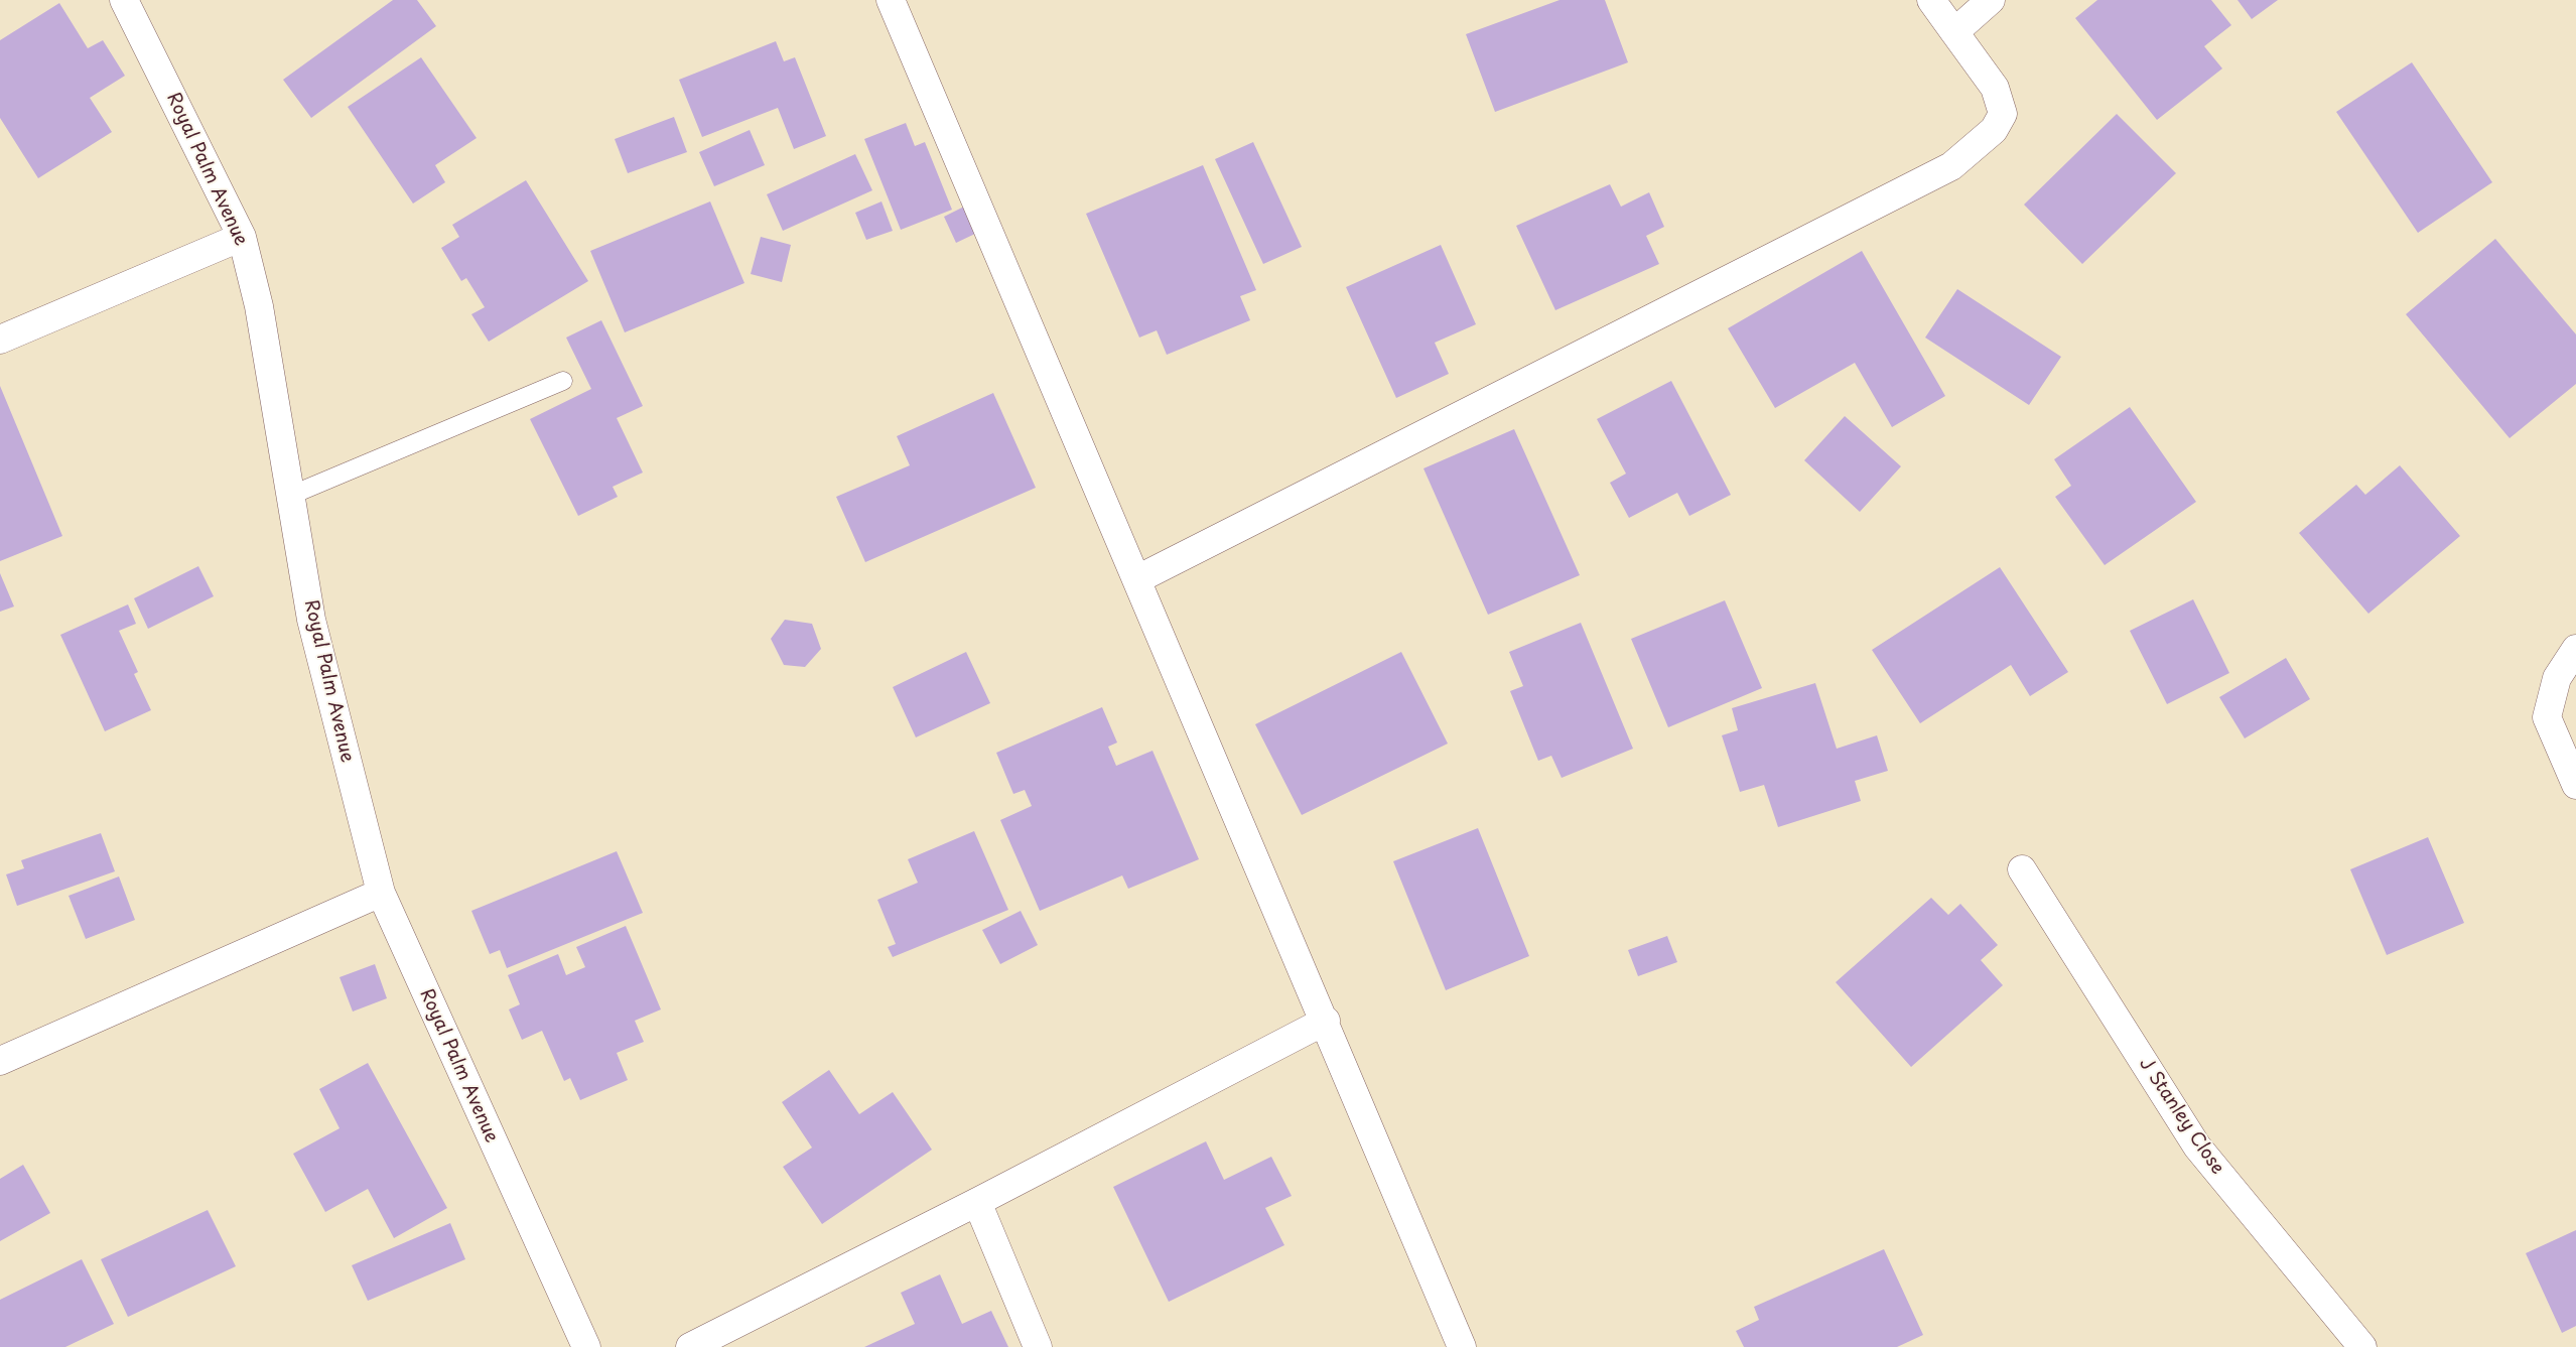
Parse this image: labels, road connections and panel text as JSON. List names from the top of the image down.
{
  "streets": {
    "street": ["Royal Palm Avenue", "J Stanley Close"]
  }
}
